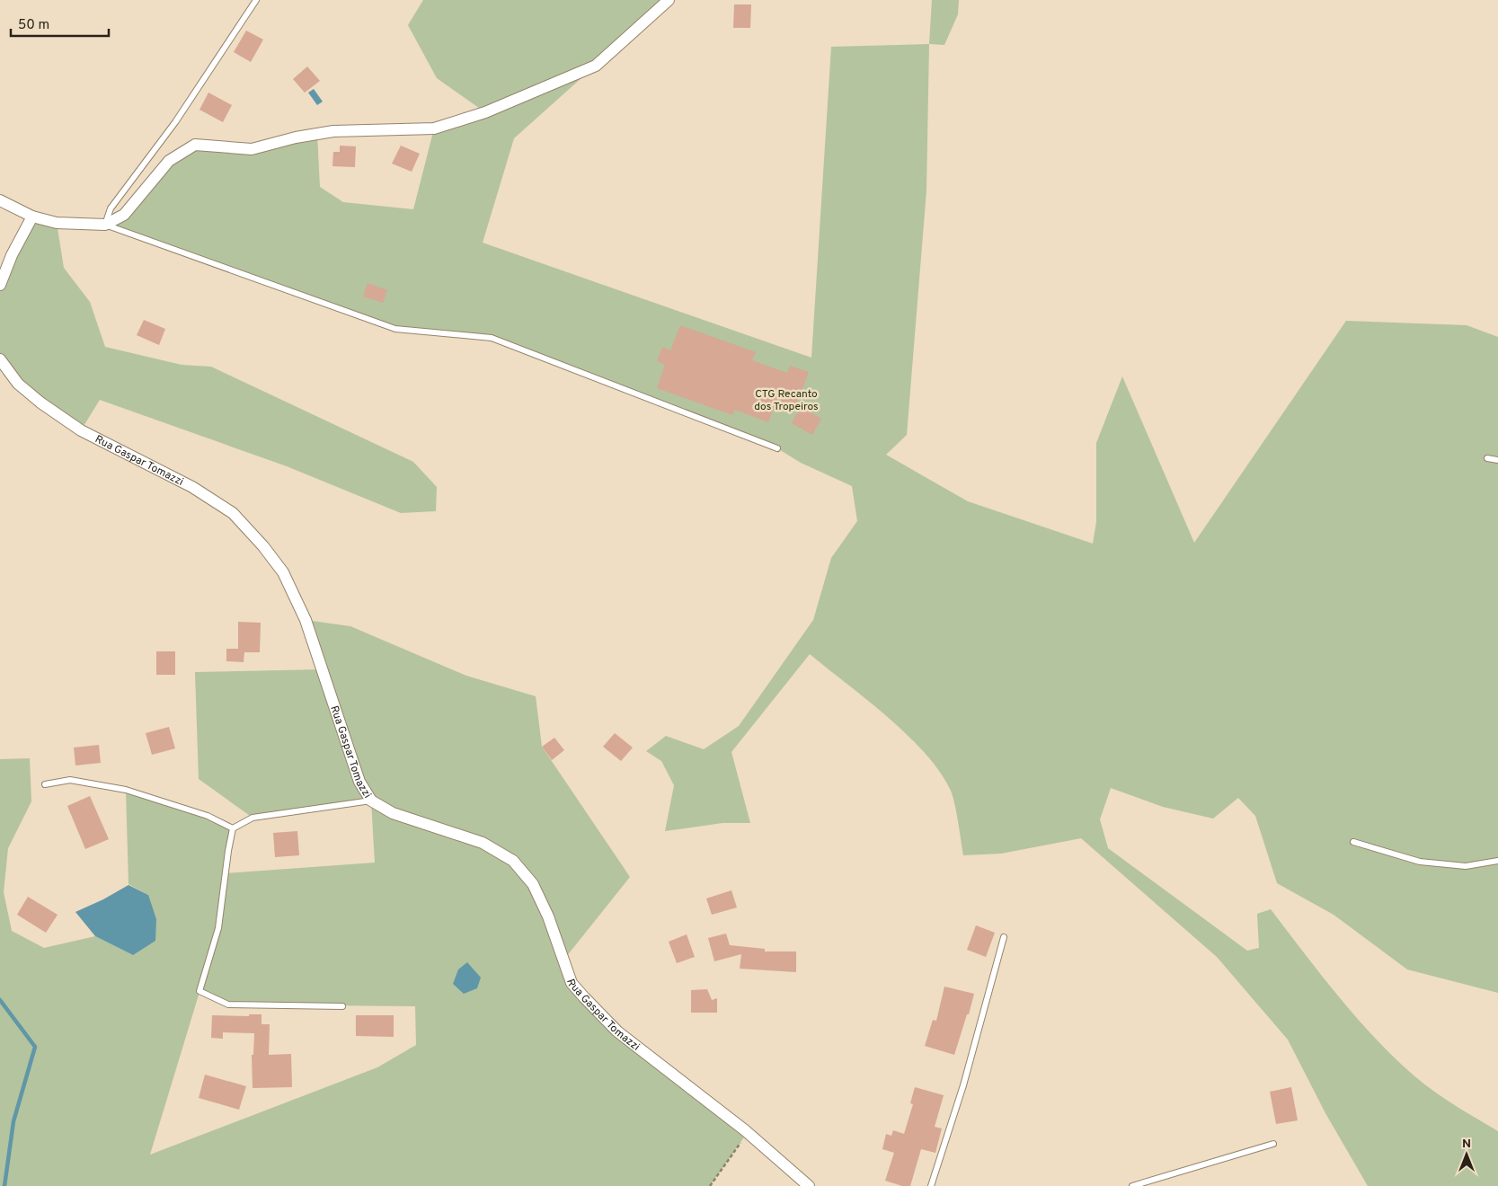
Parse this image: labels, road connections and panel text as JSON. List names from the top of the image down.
{
  "streets": {
    "street": ["Rua Gaspar Tomazzi"]
  },
  "parks": ["CTG Recanto dos Tropeiros"],
  "scale_bar": "50 m",
  "north": "top"
}
